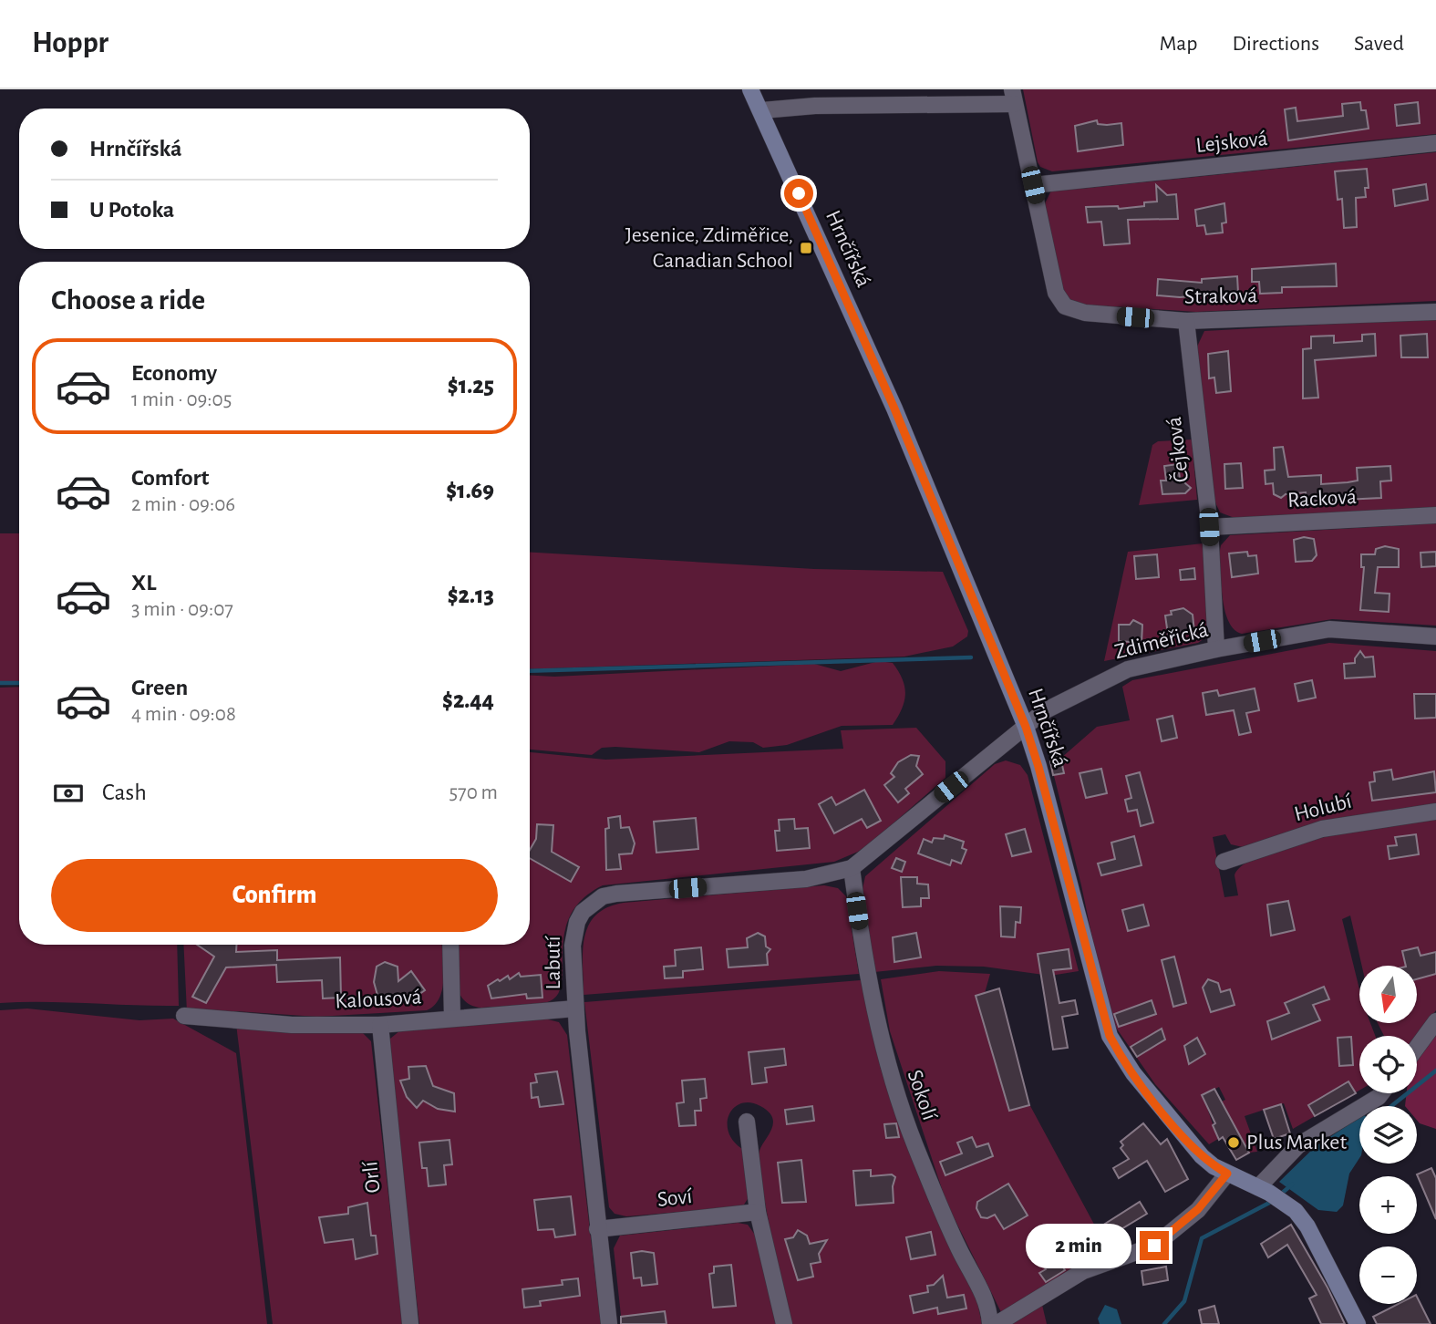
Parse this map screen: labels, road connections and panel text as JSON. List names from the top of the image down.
{
  "streets": {
    "street": [
      "Lejsková",
      "Hrnčířská",
      "Straková",
      "Čejková",
      "Racková",
      "Zdiměřická",
      "Holubí",
      "Labutí",
      "Kalousová",
      "Sokolí",
      "Orlí",
      "Soví"
    ]
  },
  "crossings": [
    ["Lejsková", "Straková"],
    ["Hrnčířská", "Straková"],
    ["Hrnčířská", "Zdiměřická"],
    ["Hrnčířská", "Labutí"],
    ["Straková", "Čejková"],
    ["Čejková", "Racková"],
    ["Čejková", "Zdiměřická"],
    ["Zdiměřická", "Labutí"],
    ["Labutí", "Kalousová"],
    ["Labutí", "Sokolí"],
    ["Labutí", "Soví"],
    ["Kalousová", "Orlí"]
  ],
  "places": {
    "transit": ["Jesenice, Zdiměřice, Canadian School"],
    "other": ["Plus Market"]
  },
  "north": "bottom",
  "page": {
    "header": "Hoppr",
    "nav": ["Map", "Directions", "Saved"],
    "banner": ["Hrnčířská", "U Potoka"],
    "heading": "Choose a ride",
    "list": [
      {
        "name": "Economy",
        "note": "1 min · 09:05",
        "value": "$1.25"
      },
      {
        "name": "Comfort",
        "note": "2 min · 09:06",
        "value": "$1.69"
      },
      {
        "name": "XL",
        "note": "3 min · 09:07",
        "value": "$2.13"
      },
      {
        "name": "Green",
        "note": "4 min · 09:08",
        "value": "$2.44"
      }
    ],
    "pay": ["Cash", "570 m"],
    "buttons": "Confirm",
    "map_buttons": ["+", "−"],
    "bubble": "2 min"
  }
}
